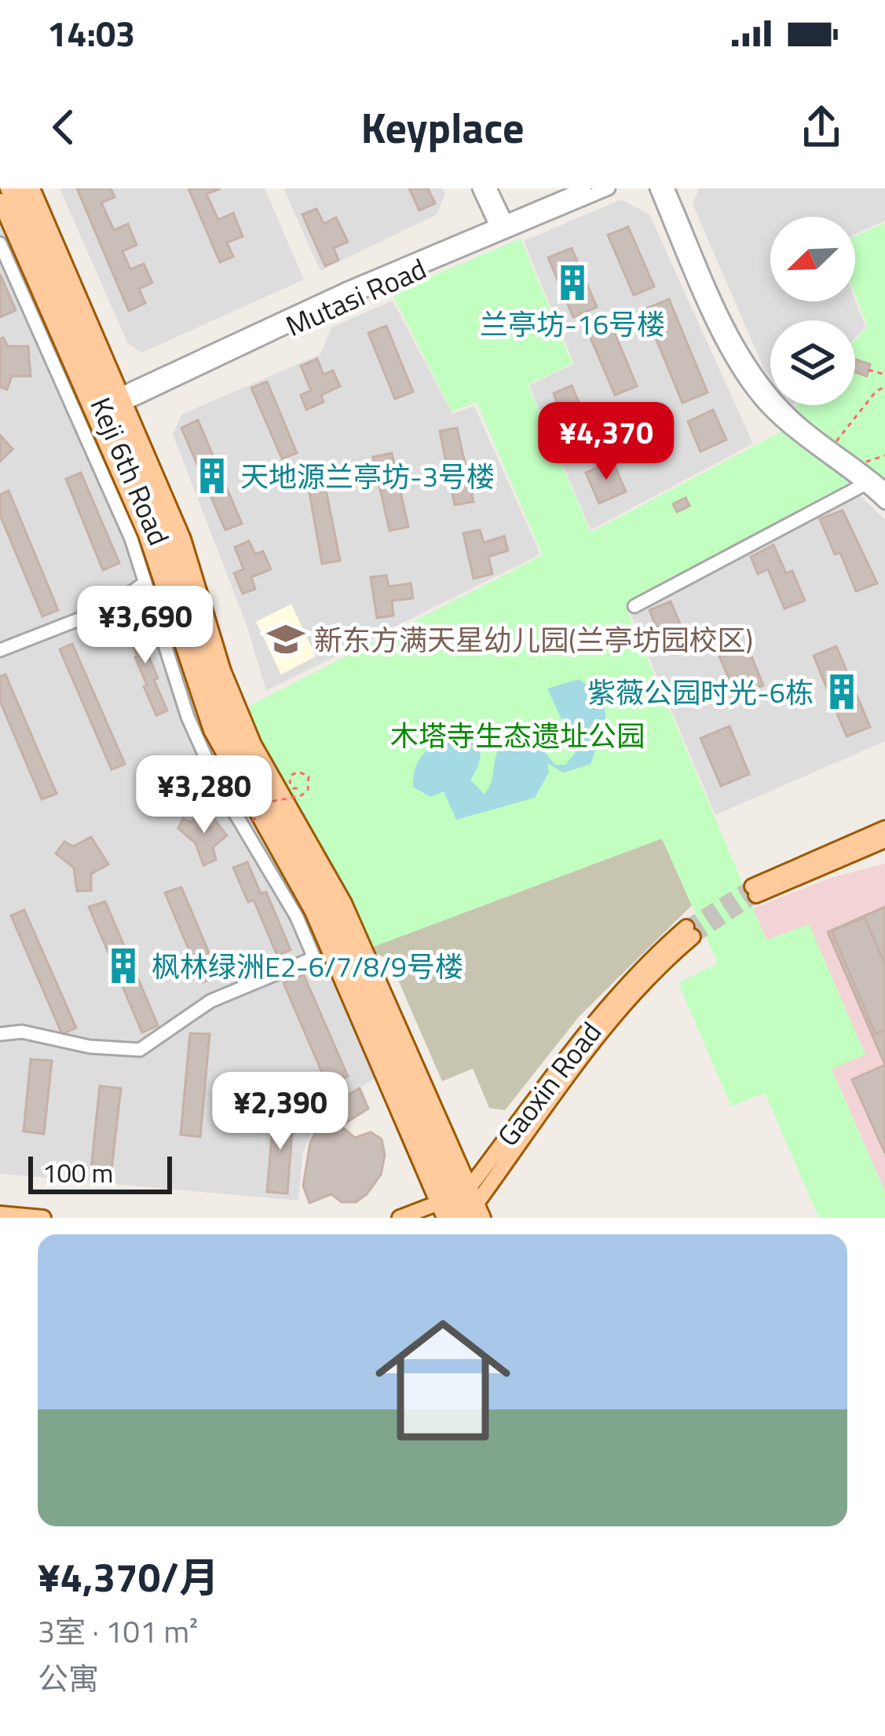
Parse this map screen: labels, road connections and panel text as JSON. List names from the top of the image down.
{
  "streets": {
    "main road": ["Keji 6th Road", "Gaoxin Road"],
    "street": ["Mutasi Road"]
  },
  "crossings": [
    ["Mutasi Road", "Keji 6th Road"],
    ["Keji 6th Road", "Gaoxin Road"]
  ],
  "parks": ["木塔寺生态遗址公园"],
  "places": {
    "building": [
      "兰亭坊-16号楼",
      "天地源兰亭坊-3号楼",
      "紫薇公园时光-6栋",
      "枫林绿洲E2-6/7/8/9号楼"
    ],
    "school or university": ["新东方满天星幼儿园(兰亭坊园校区)"]
  },
  "scale_bar": "100 m",
  "north": "bottom left",
  "page": {
    "status": "14:03",
    "header": "Keyplace",
    "price": [
      "¥4,370",
      "¥3,690",
      "¥3,280",
      "¥2,390"
    ],
    "scale": "100 m",
    "list": [
      {
        "name": "¥4,370/月",
        "note": "3室 · 101 m² · 公寓"
      }
    ]
  }
}
